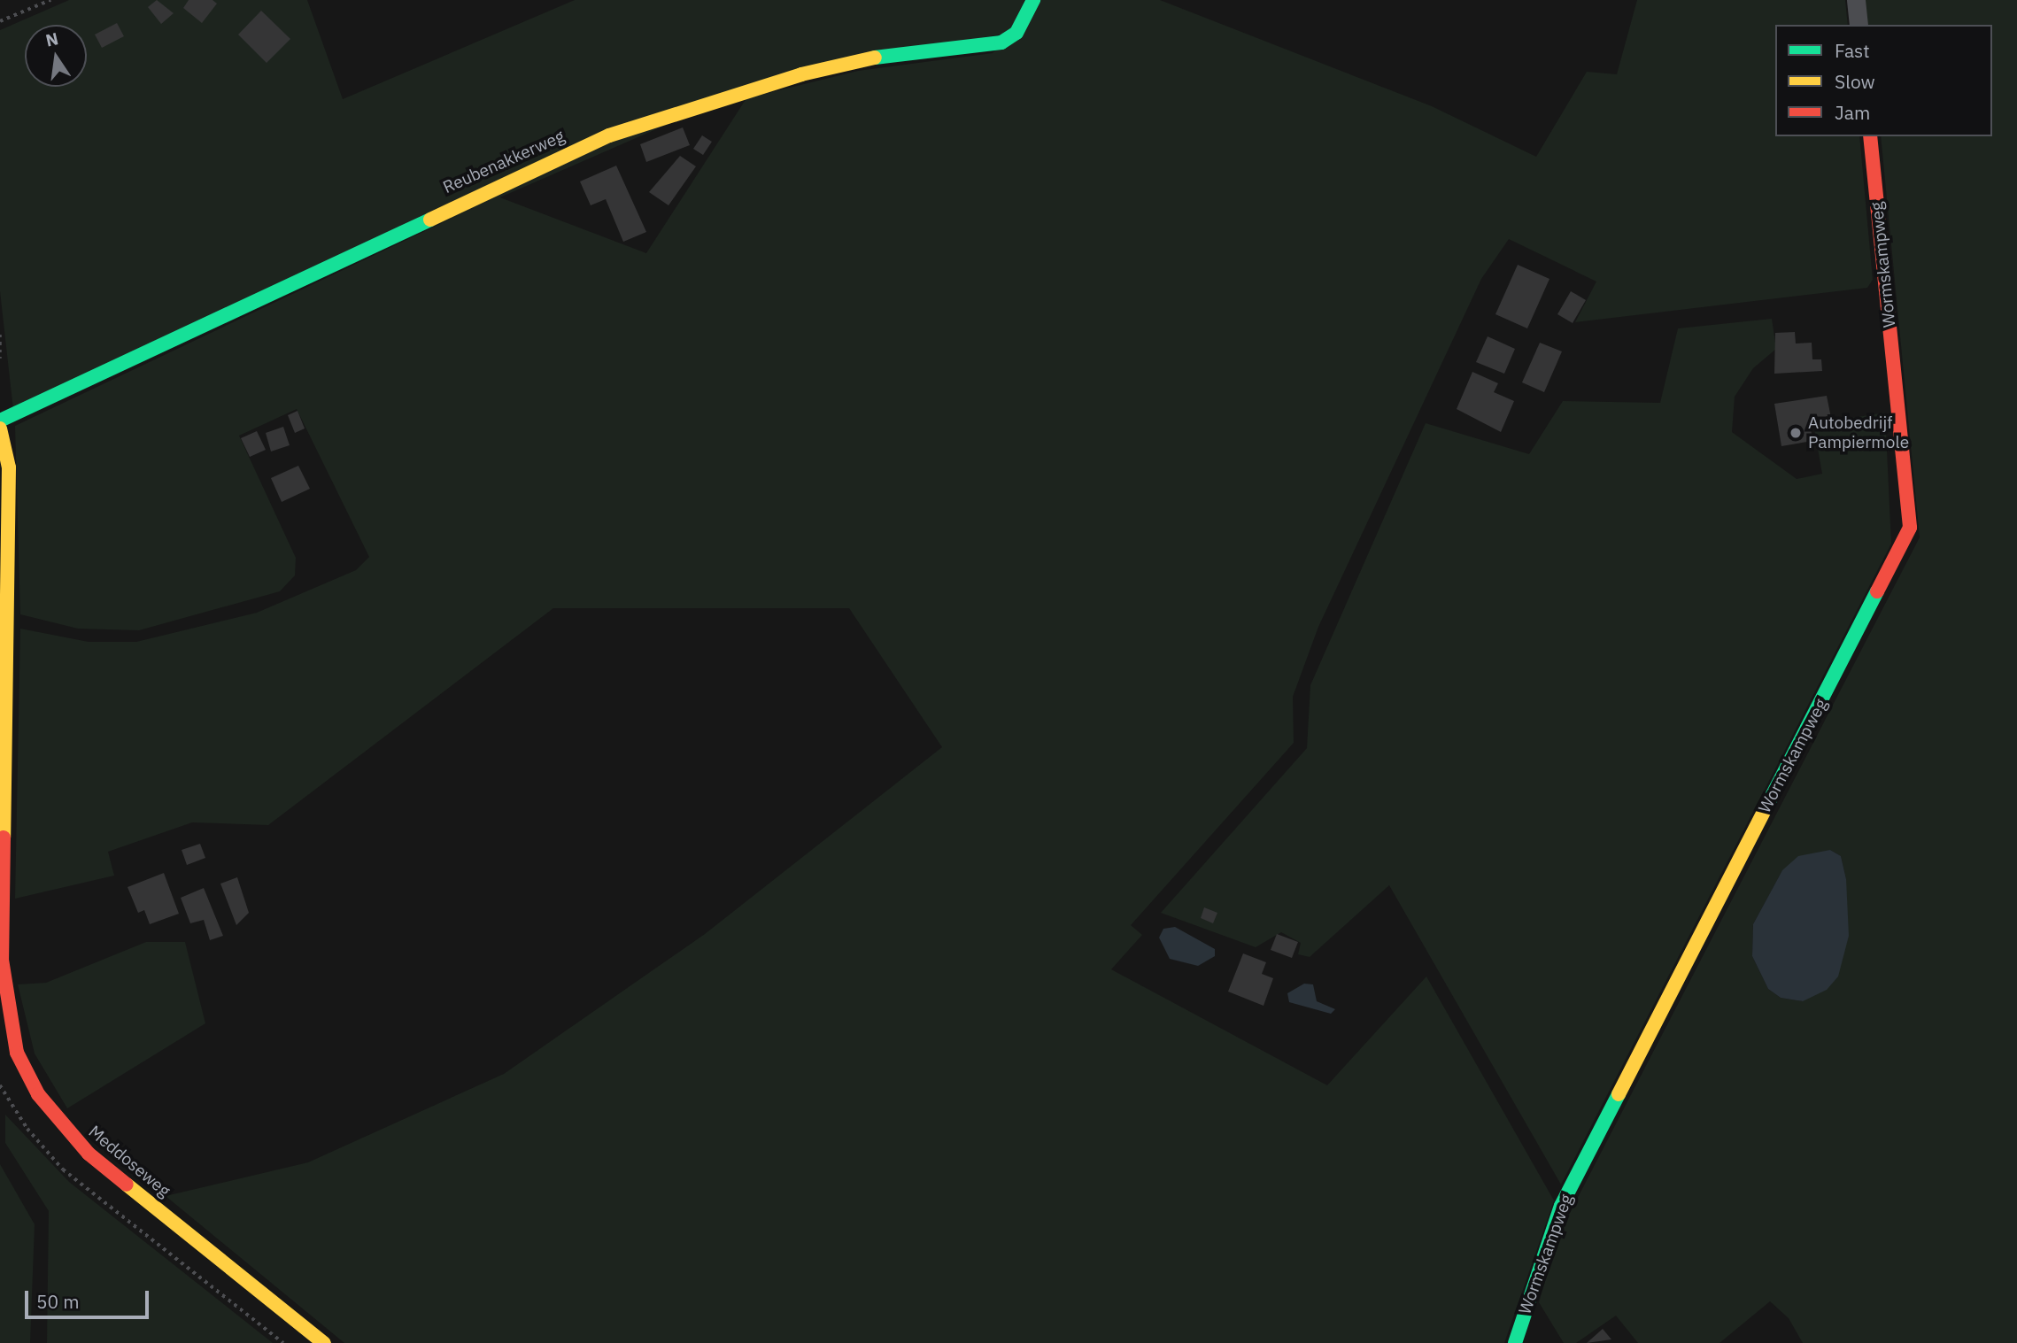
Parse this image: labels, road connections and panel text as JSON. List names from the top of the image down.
{
  "streets": {
    "street": ["Reubenakkerweg", "Wormskampweg", "Meddoseweg"]
  },
  "places": ["Autobedrijf Pampiermole"],
  "legend": ["Fast", "Slow", "Jam"],
  "scale_bar": "50 m",
  "north": "top"
}
